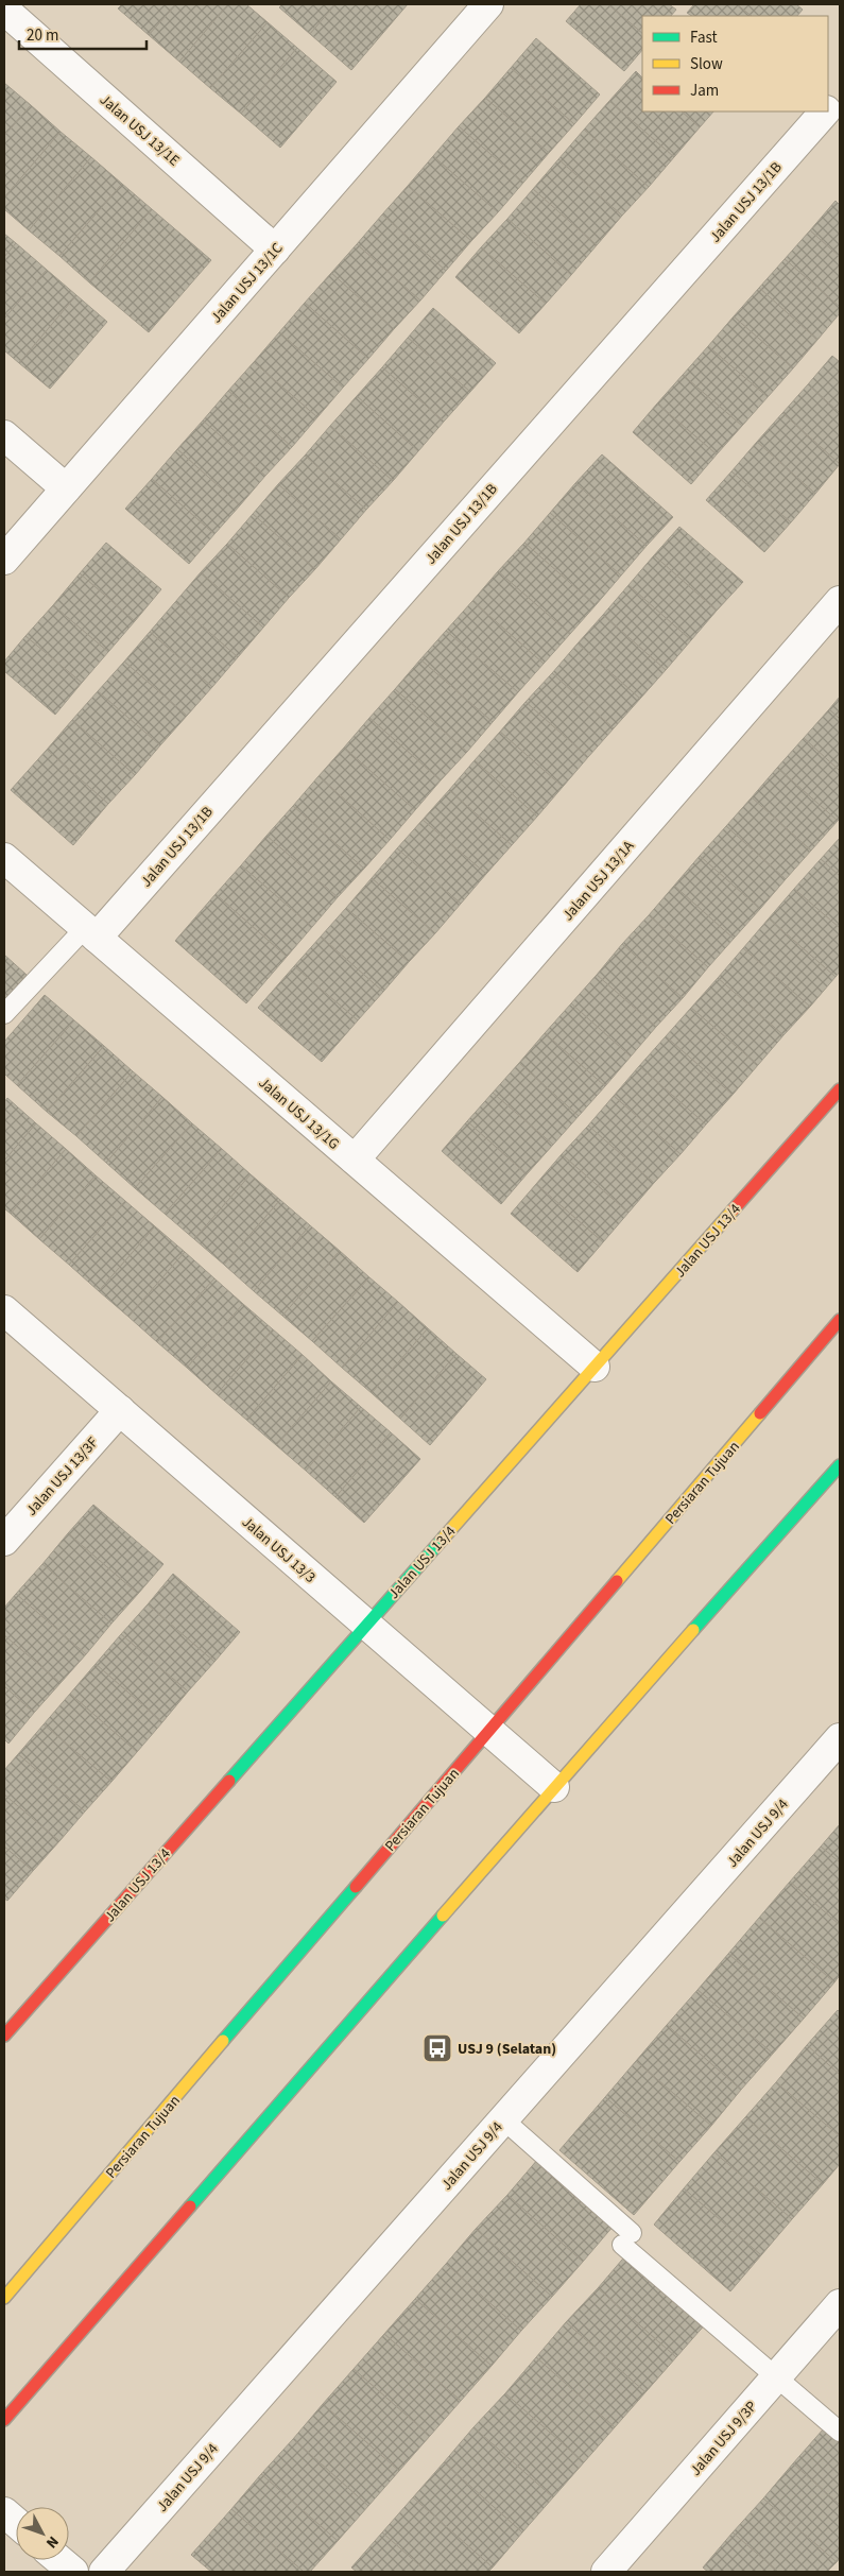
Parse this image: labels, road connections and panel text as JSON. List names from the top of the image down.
{
  "streets": {
    "main road": ["Jalan USJ 13/4", "Persiaran Tujuan"],
    "street": [
      "Jalan USJ 13/1E",
      "Jalan USJ 13/1B",
      "Jalan USJ 13/1C",
      "Jalan USJ 13/1A",
      "Jalan USJ 13/1G",
      "Jalan USJ 13/3F",
      "Jalan USJ 13/3",
      "Jalan USJ 9/4",
      "Jalan USJ 9/3P"
    ]
  },
  "crossings": [
    ["Jalan USJ 13/1E", "Jalan USJ 13/1C"],
    ["Jalan USJ 13/1B", "Jalan USJ 13/1G"],
    ["Jalan USJ 13/1A", "Jalan USJ 13/1G"],
    ["Jalan USJ 13/1G", "Jalan USJ 13/4"],
    ["Jalan USJ 13/4", "Jalan USJ 13/3"],
    ["Jalan USJ 13/3F", "Jalan USJ 13/3"],
    ["Persiaran Tujuan", "Jalan USJ 13/3"]
  ],
  "places": {
    "bus stop": ["USJ 9 (Selatan)"]
  },
  "legend": ["Fast", "Slow", "Jam"],
  "scale_bar": "20 m",
  "north": "bottom right"
}
